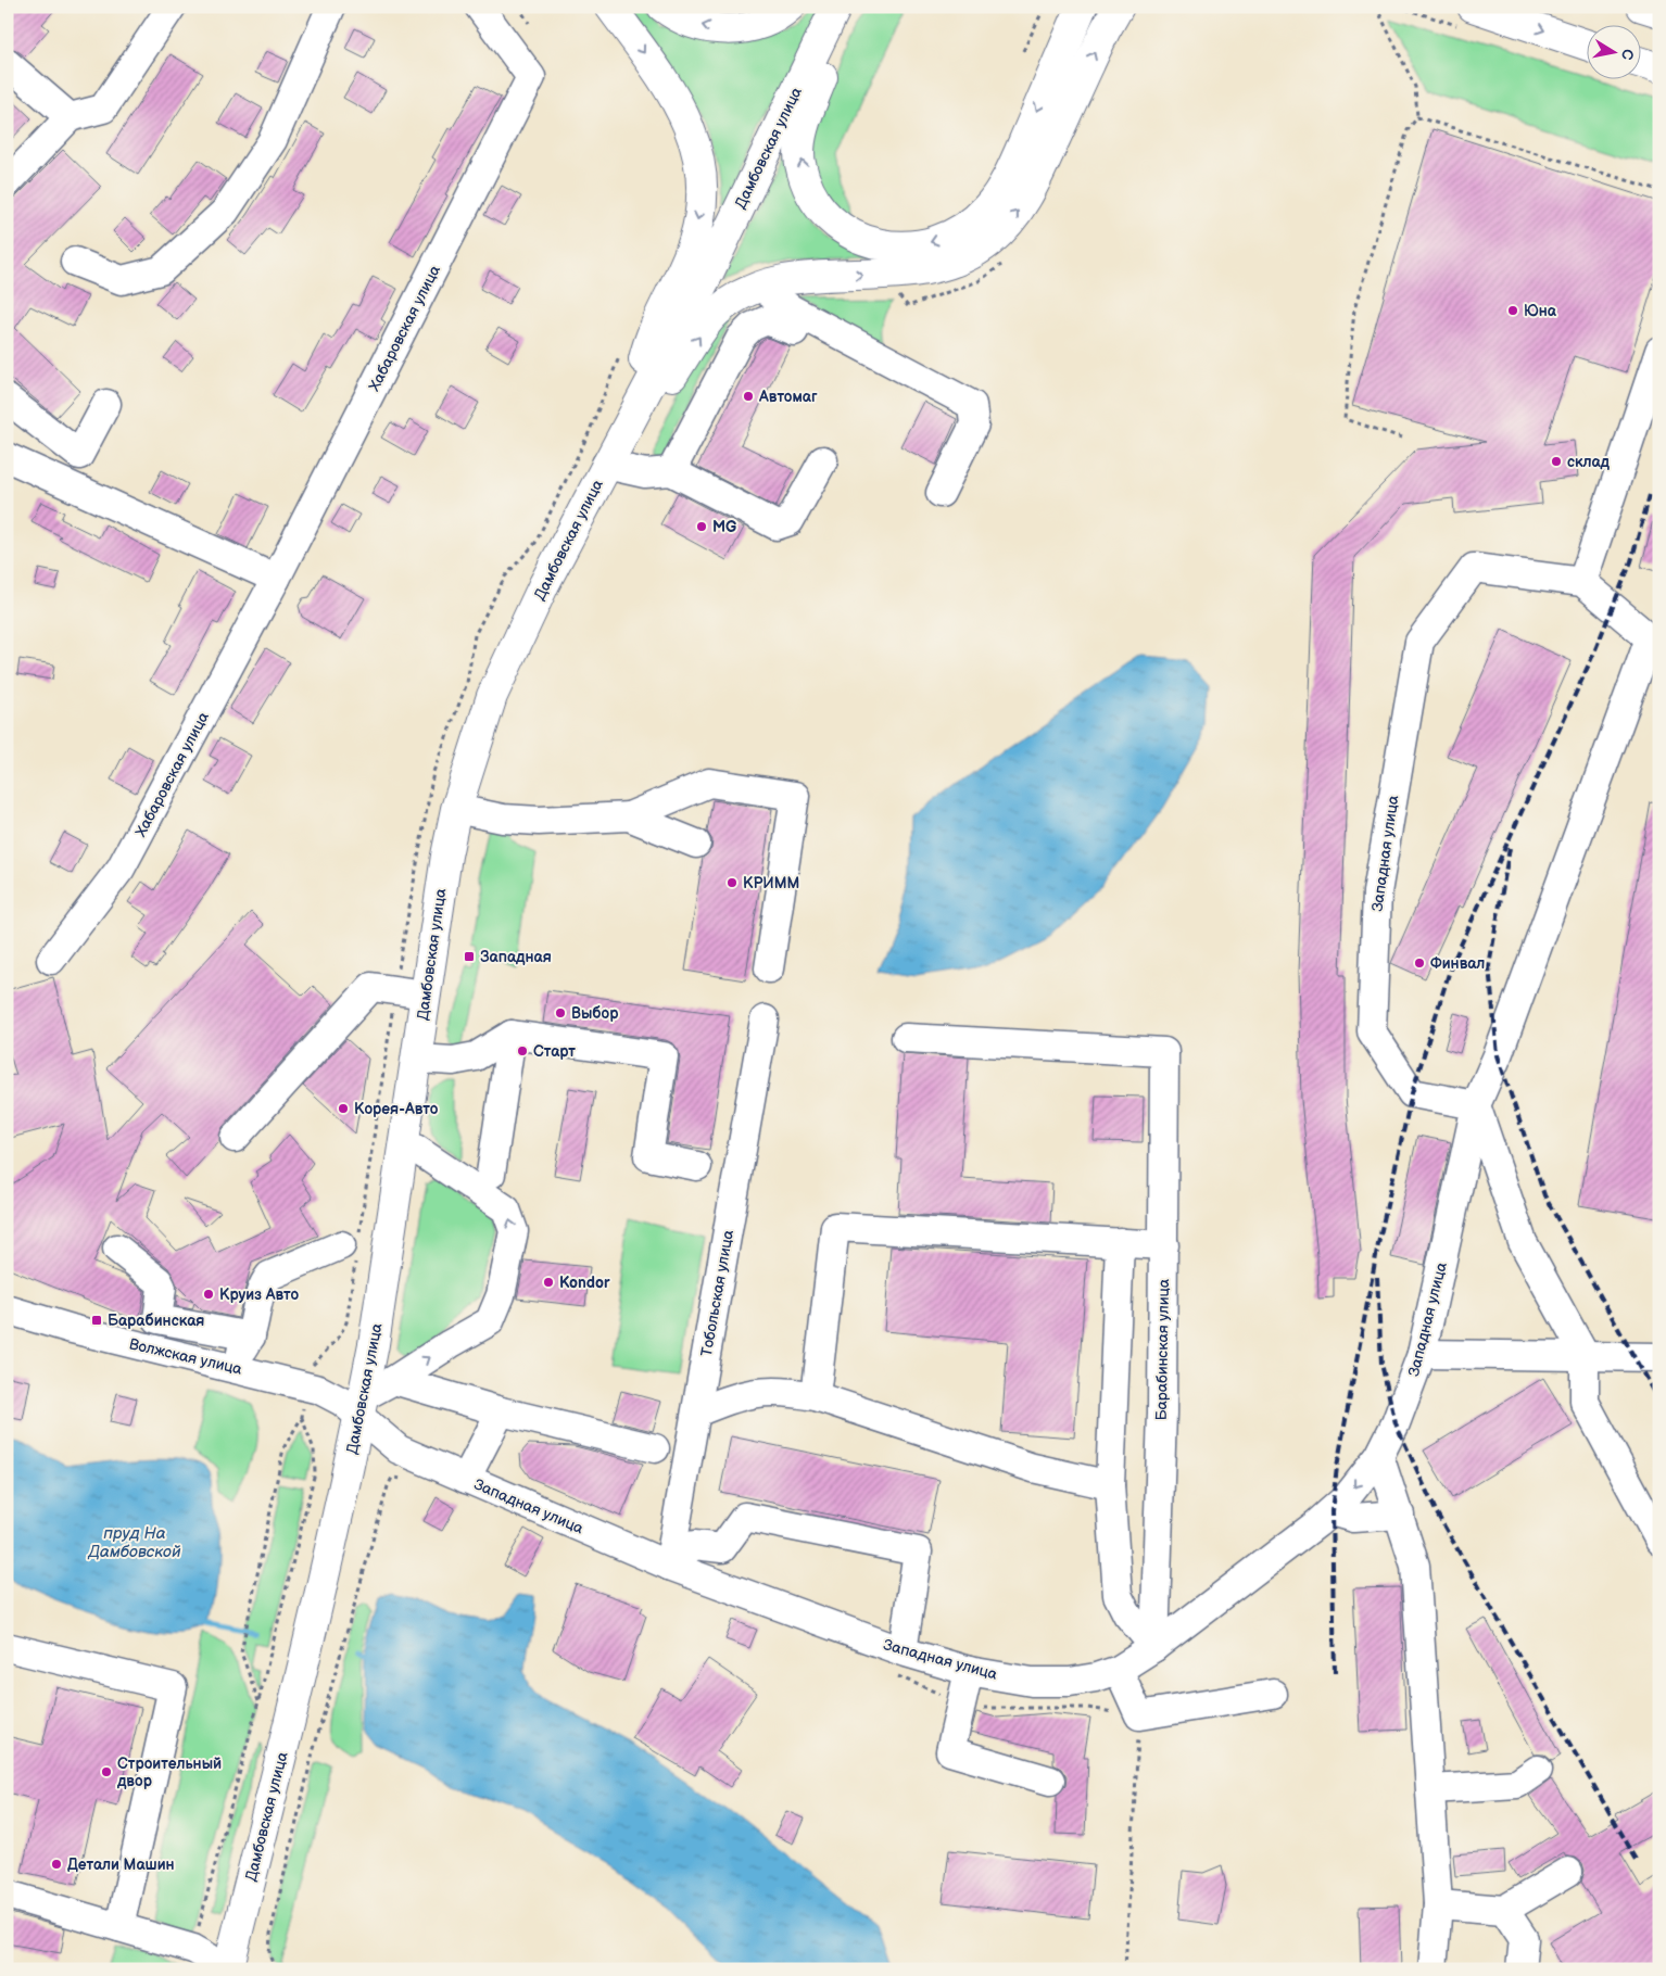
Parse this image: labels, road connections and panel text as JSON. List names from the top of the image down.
{
  "streets": {
    "main road": ["Дамбовская улица"],
    "street": [
      "Хабаровская улица",
      "Западная улица",
      "Тобольская улица",
      "Барабинская улица",
      "Волжская улица"
    ]
  },
  "crossings": [
    ["Дамбовская улица", "Западная улица"],
    ["Дамбовская улица", "Волжская улица"],
    ["Западная улица", "Тобольская улица"],
    ["Западная улица", "Барабинская улица"],
    ["Западная улица", "Волжская улица"]
  ],
  "water": ["пруд На Дамбовской"],
  "places": {
    "other": [
      "Юна",
      "Автомаг",
      "склад",
      "MG",
      "КРИММ",
      "Финвал",
      "Выбор",
      "Старт",
      "Корея-Авто",
      "Kondor",
      "Круиз Авто",
      "Строительный двор",
      "Детали Машин"
    ],
    "transit": ["Западная", "Барабинская"]
  },
  "north": "right"
}
